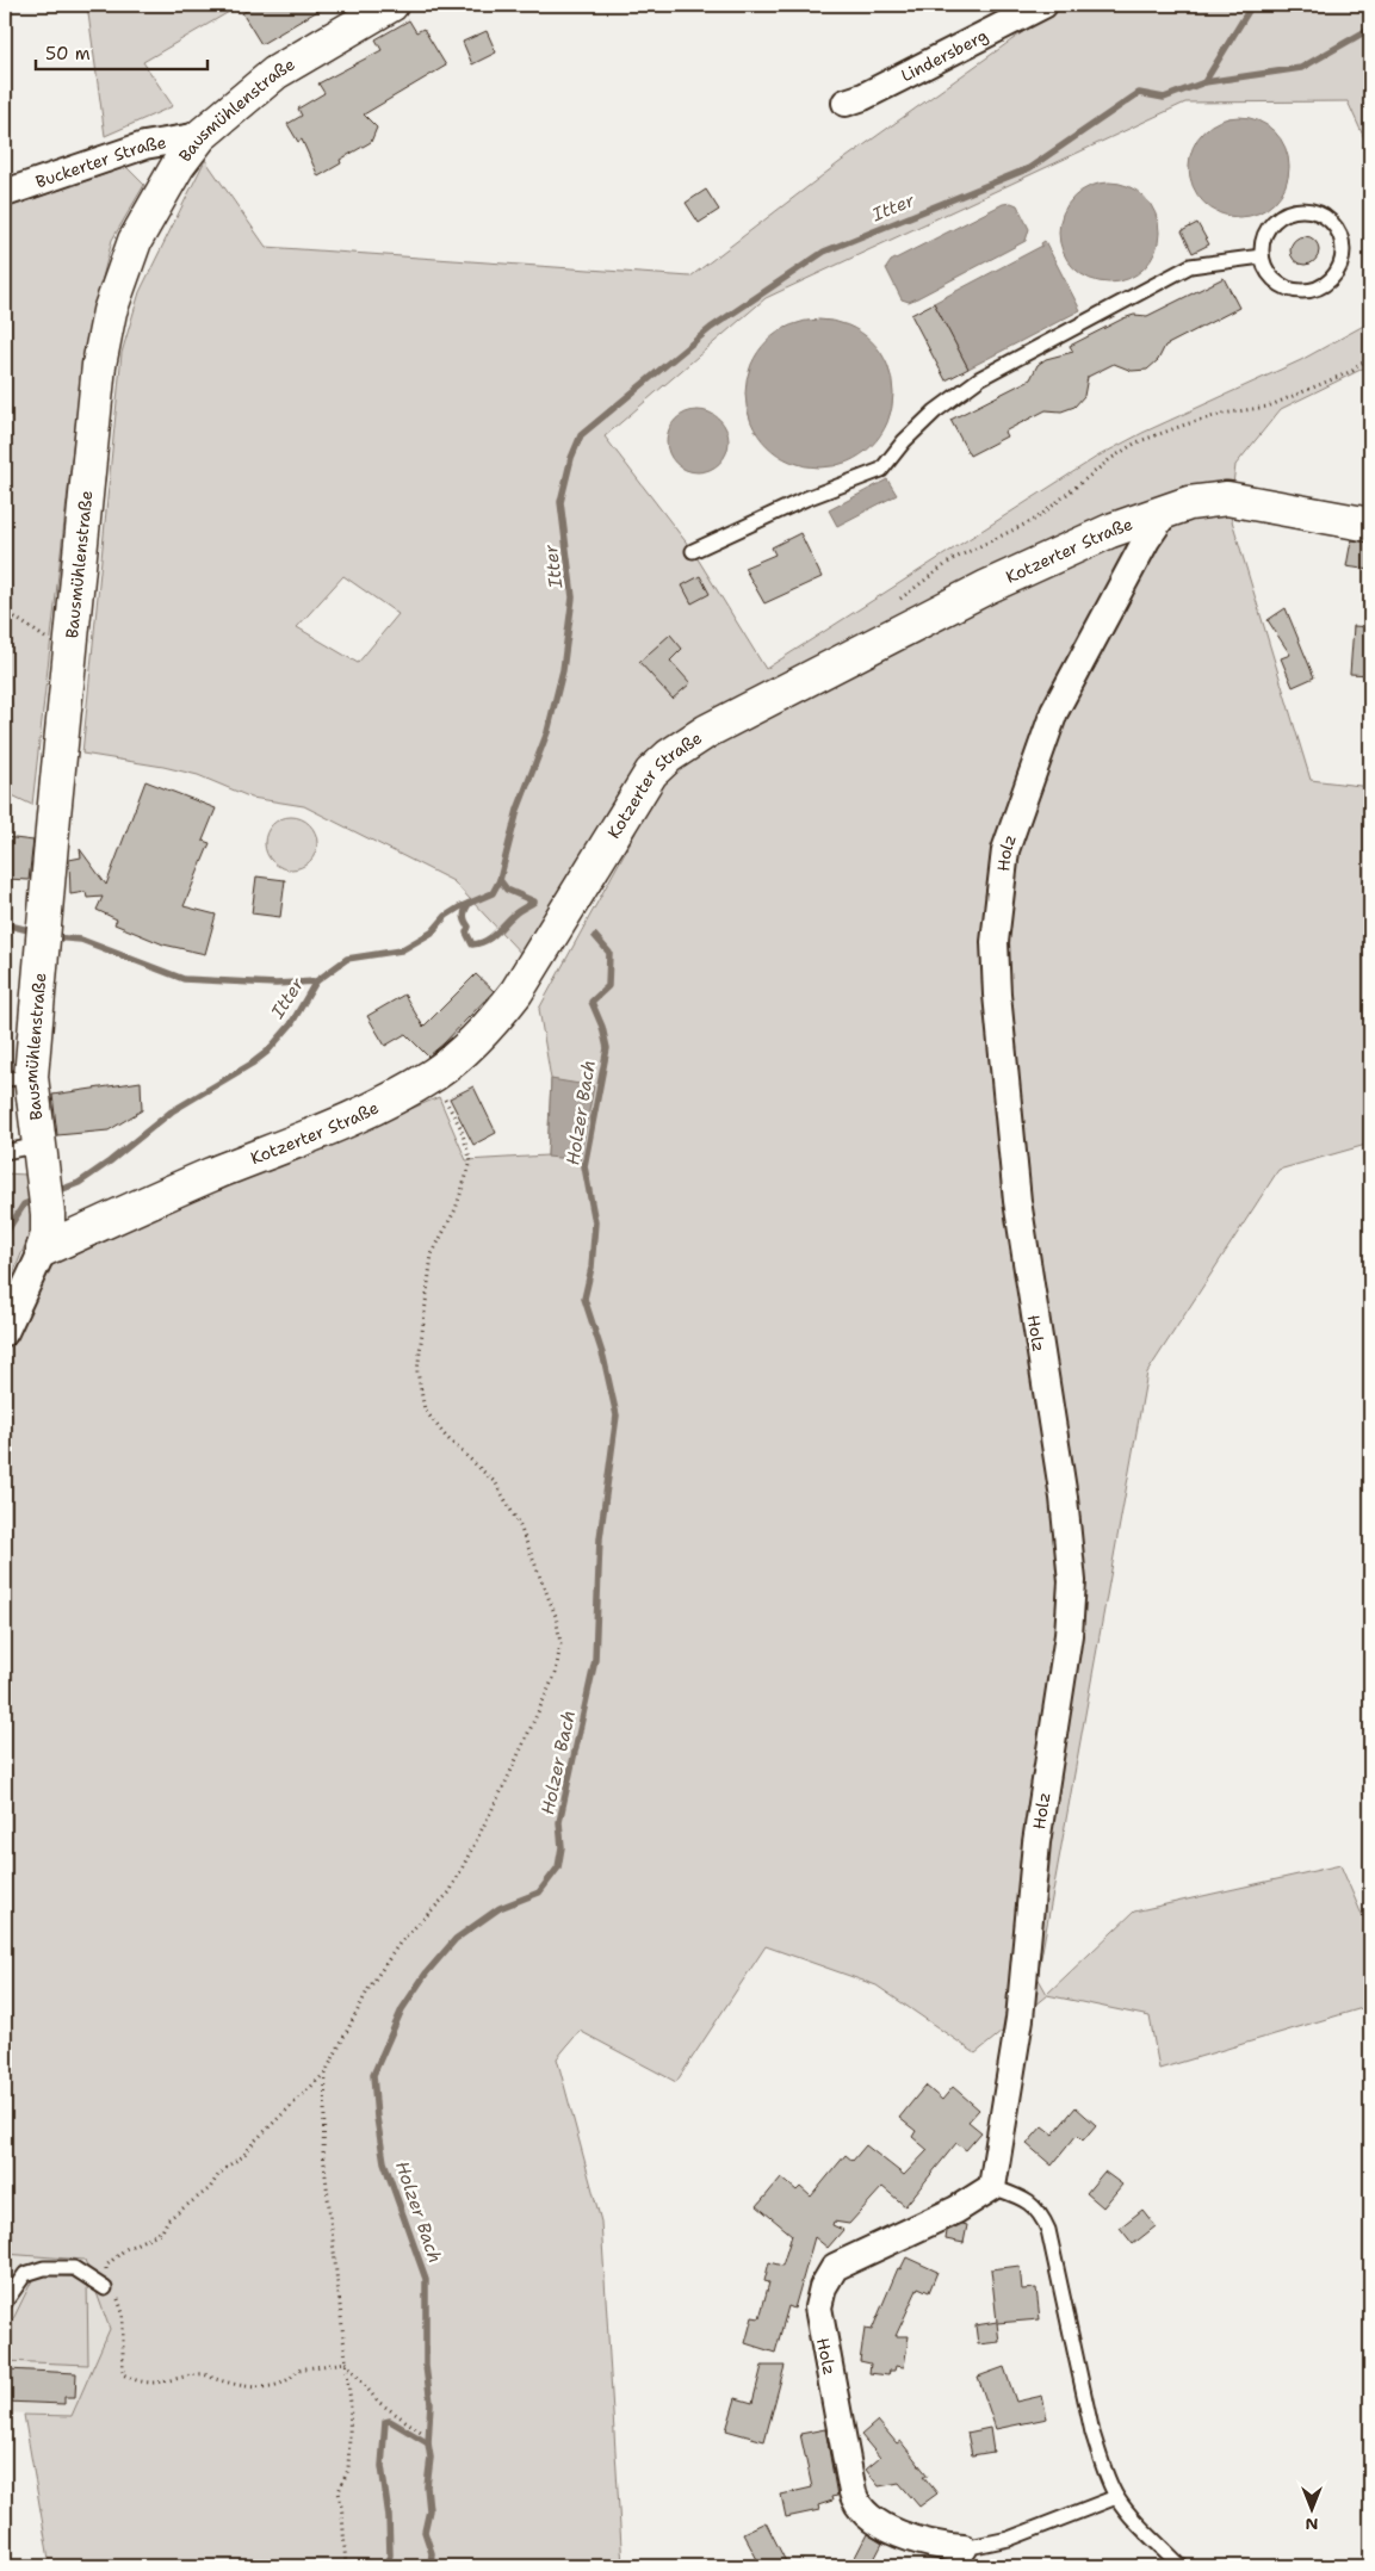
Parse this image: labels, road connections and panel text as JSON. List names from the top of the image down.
{
  "streets": {
    "street": [
      "Lindersberg",
      "Bausmühlenstraße",
      "Buckerter Straße",
      "Kotzerter Straße",
      "Holz"
    ]
  },
  "crossings": [
    ["Bausmühlenstraße", "Buckerter Straße"],
    ["Bausmühlenstraße", "Kotzerter Straße"],
    ["Kotzerter Straße", "Holz"]
  ],
  "water": ["Itter", "Holzer Bach"],
  "scale_bar": "50 m",
  "north": "bottom"
}
